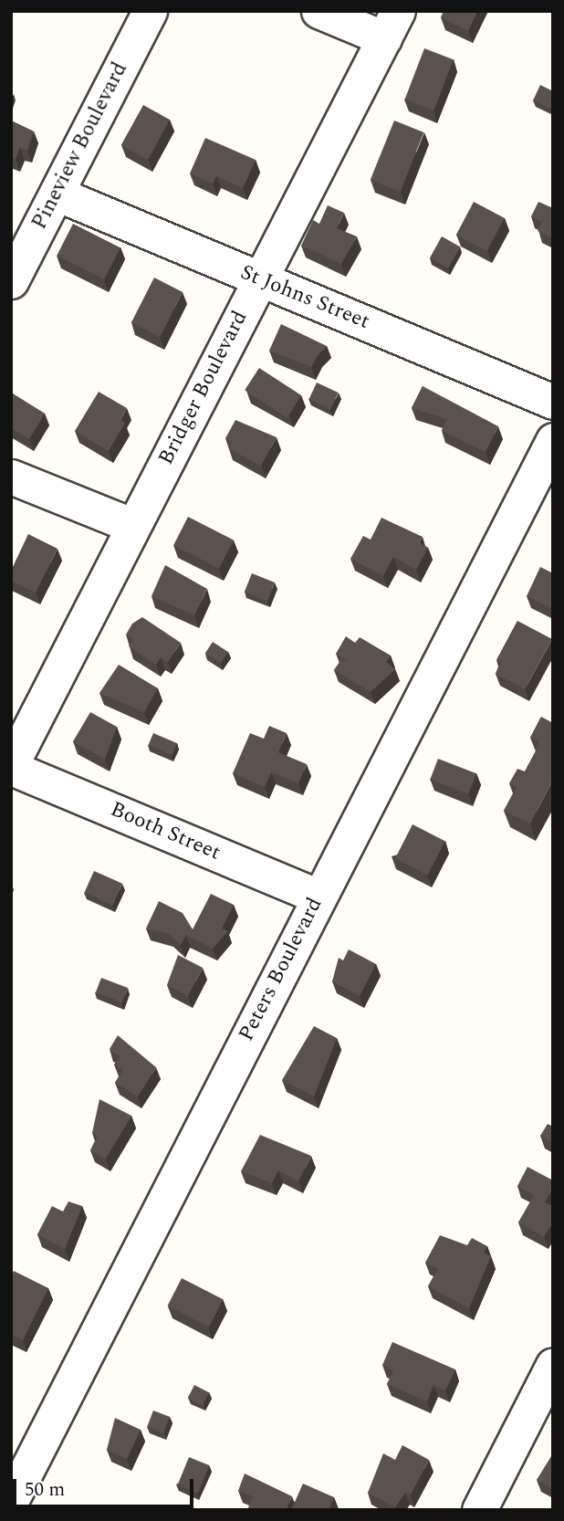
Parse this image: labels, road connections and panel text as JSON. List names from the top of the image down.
{
  "streets": {
    "street": [
      "Pineview Boulevard",
      "St Johns Street",
      "Bridger Boulevard",
      "Booth Street",
      "Peters Boulevard"
    ]
  },
  "crossings": [
    ["Pineview Boulevard", "St Johns Street"],
    ["St Johns Street", "Bridger Boulevard"],
    ["Bridger Boulevard", "Booth Street"],
    ["Booth Street", "Peters Boulevard"]
  ],
  "scale_bar": "50 m"
}
